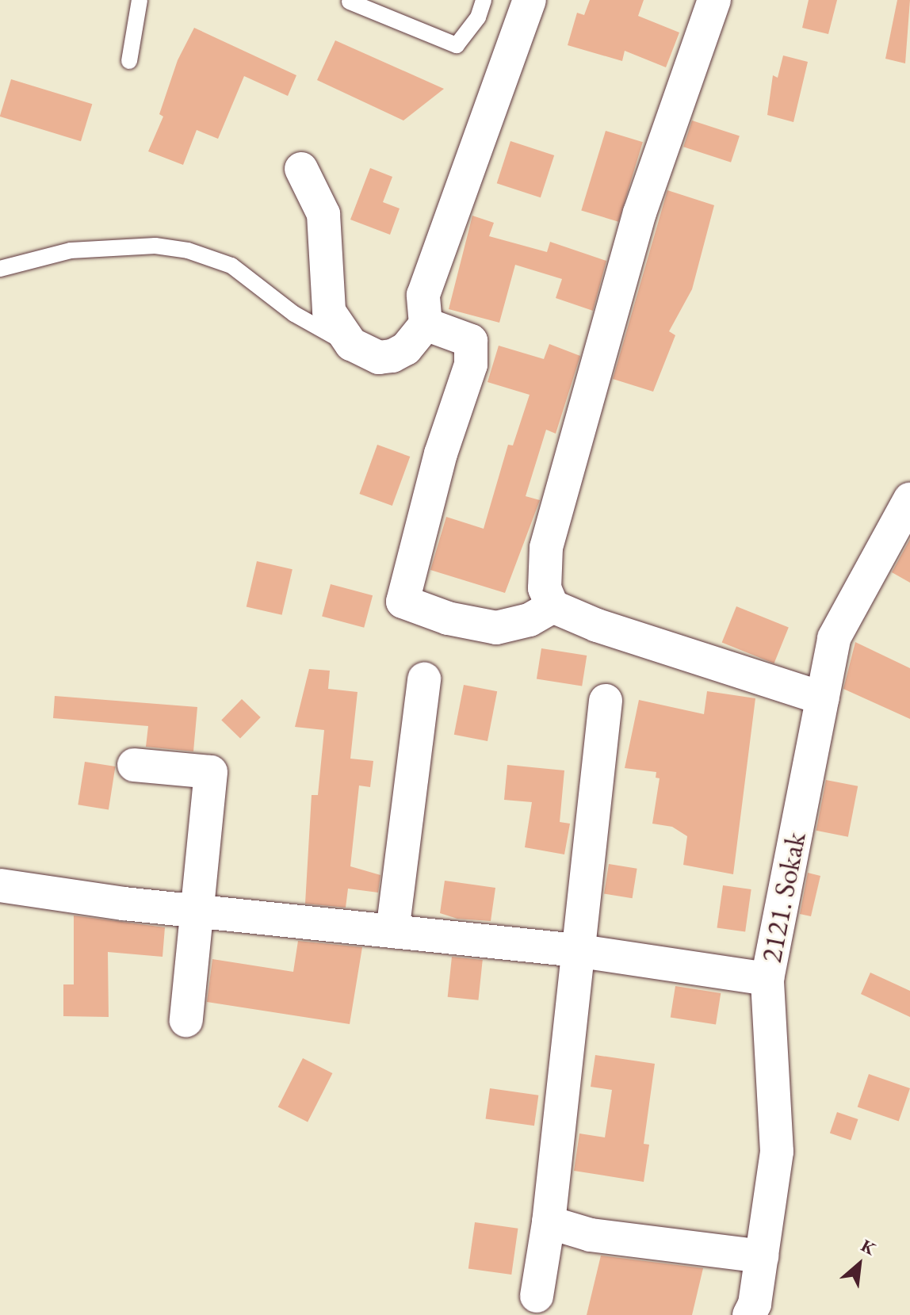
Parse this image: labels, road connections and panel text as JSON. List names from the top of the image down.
{
  "streets": {
    "street": ["2121. Sokak"]
  },
  "north": "top right"
}
